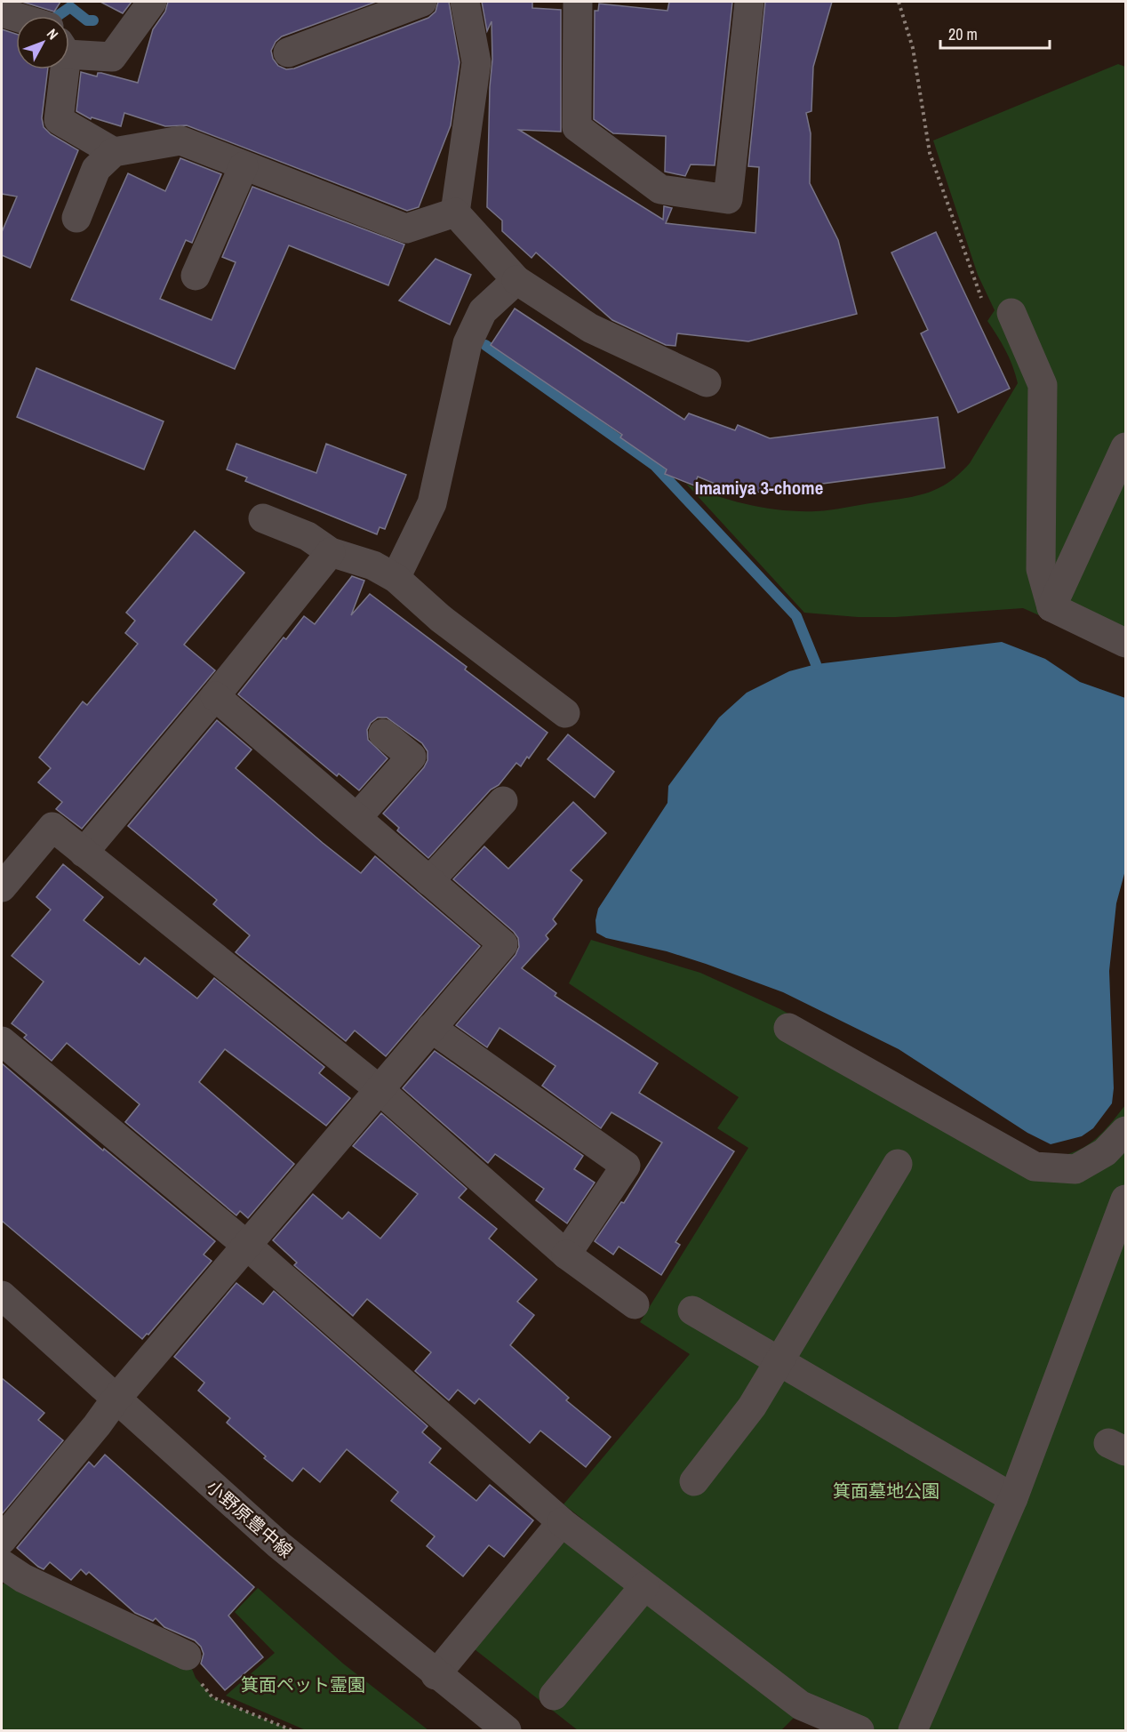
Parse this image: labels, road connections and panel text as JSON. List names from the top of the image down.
{
  "streets": {
    "street": ["小野原豊中線"]
  },
  "districts": ["Imamiya 3-chome"],
  "parks": ["箕面墓地公園", "箕面ペット霊園"],
  "scale_bar": "20 m",
  "north": "top right"
}
